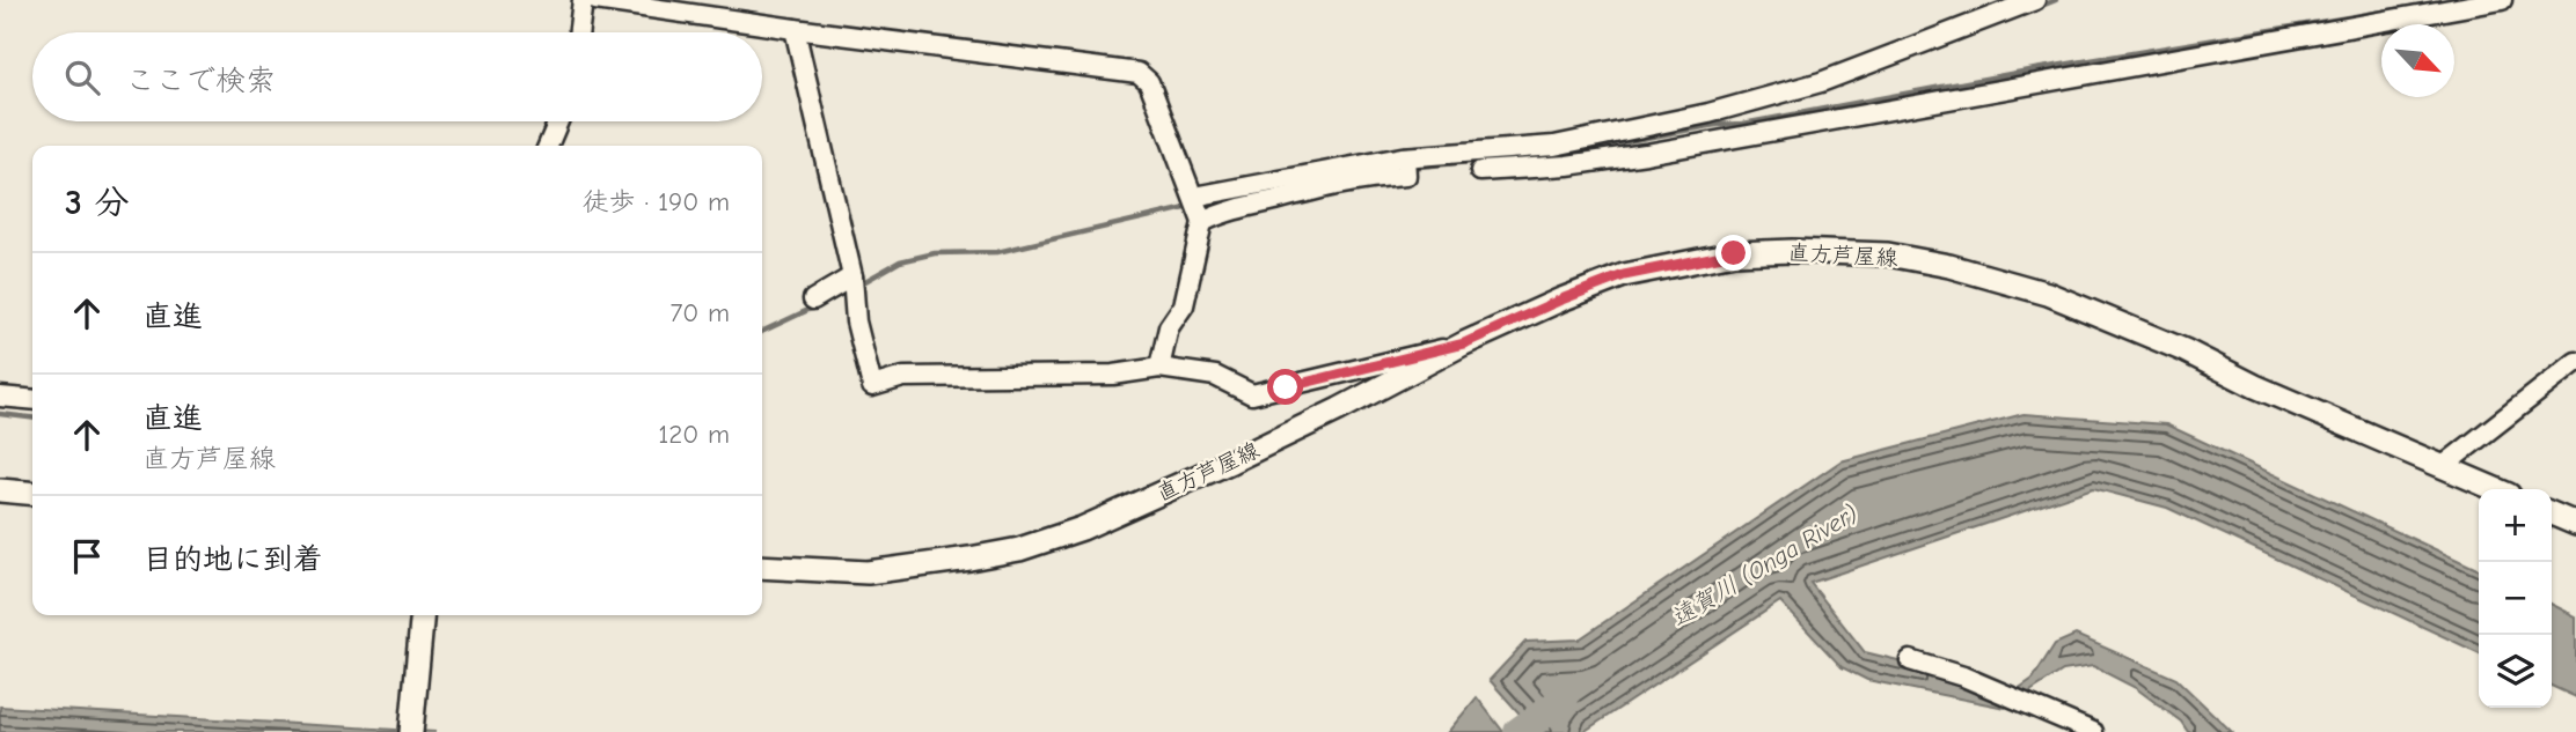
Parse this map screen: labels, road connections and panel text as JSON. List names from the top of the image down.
{
  "streets": {
    "main road": ["直方芦屋線"]
  },
  "water": ["遠賀川 (Onga River)"],
  "north": "bottom right",
  "page": {
    "search": "ここで検索",
    "heading": ["3 分", "徒歩 · 190 m"],
    "list": [
      ["直進", "70 m"],
      ["直進", "直方芦屋線", "120 m"],
      "目的地に到着"
    ],
    "map_buttons": ["+", "−"]
  }
}
